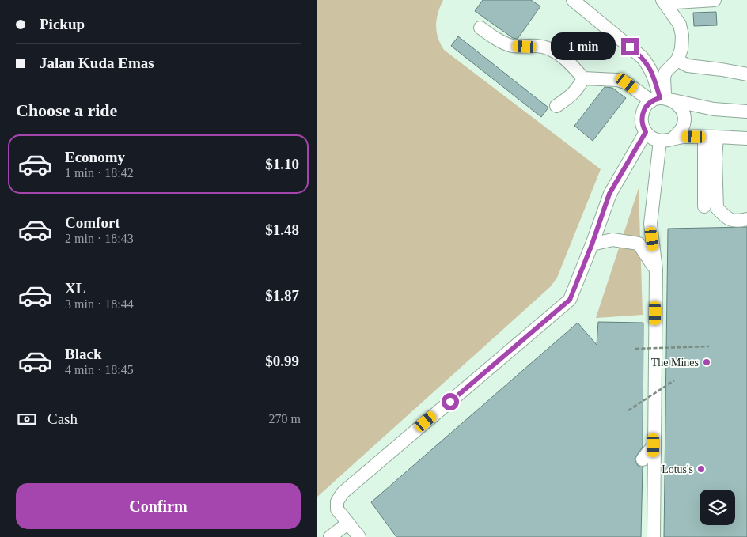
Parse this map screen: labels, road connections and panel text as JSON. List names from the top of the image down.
{
  "places": ["The Mines", "Lotus's"],
  "page": {
    "banner": ["Pickup", "Jalan Kuda Emas"],
    "bubble": "1 min",
    "heading": "Choose a ride",
    "list": [
      {
        "name": "Economy",
        "note": "1 min · 18:42",
        "value": "$1.10"
      },
      {
        "name": "Comfort",
        "note": "2 min · 18:43",
        "value": "$1.48"
      },
      {
        "name": "XL",
        "note": "3 min · 18:44",
        "value": "$1.87"
      },
      {
        "name": "Black",
        "note": "4 min · 18:45",
        "value": "$0.99"
      }
    ],
    "pay": ["Cash", "270 m"],
    "buttons": "Confirm"
  }
}
